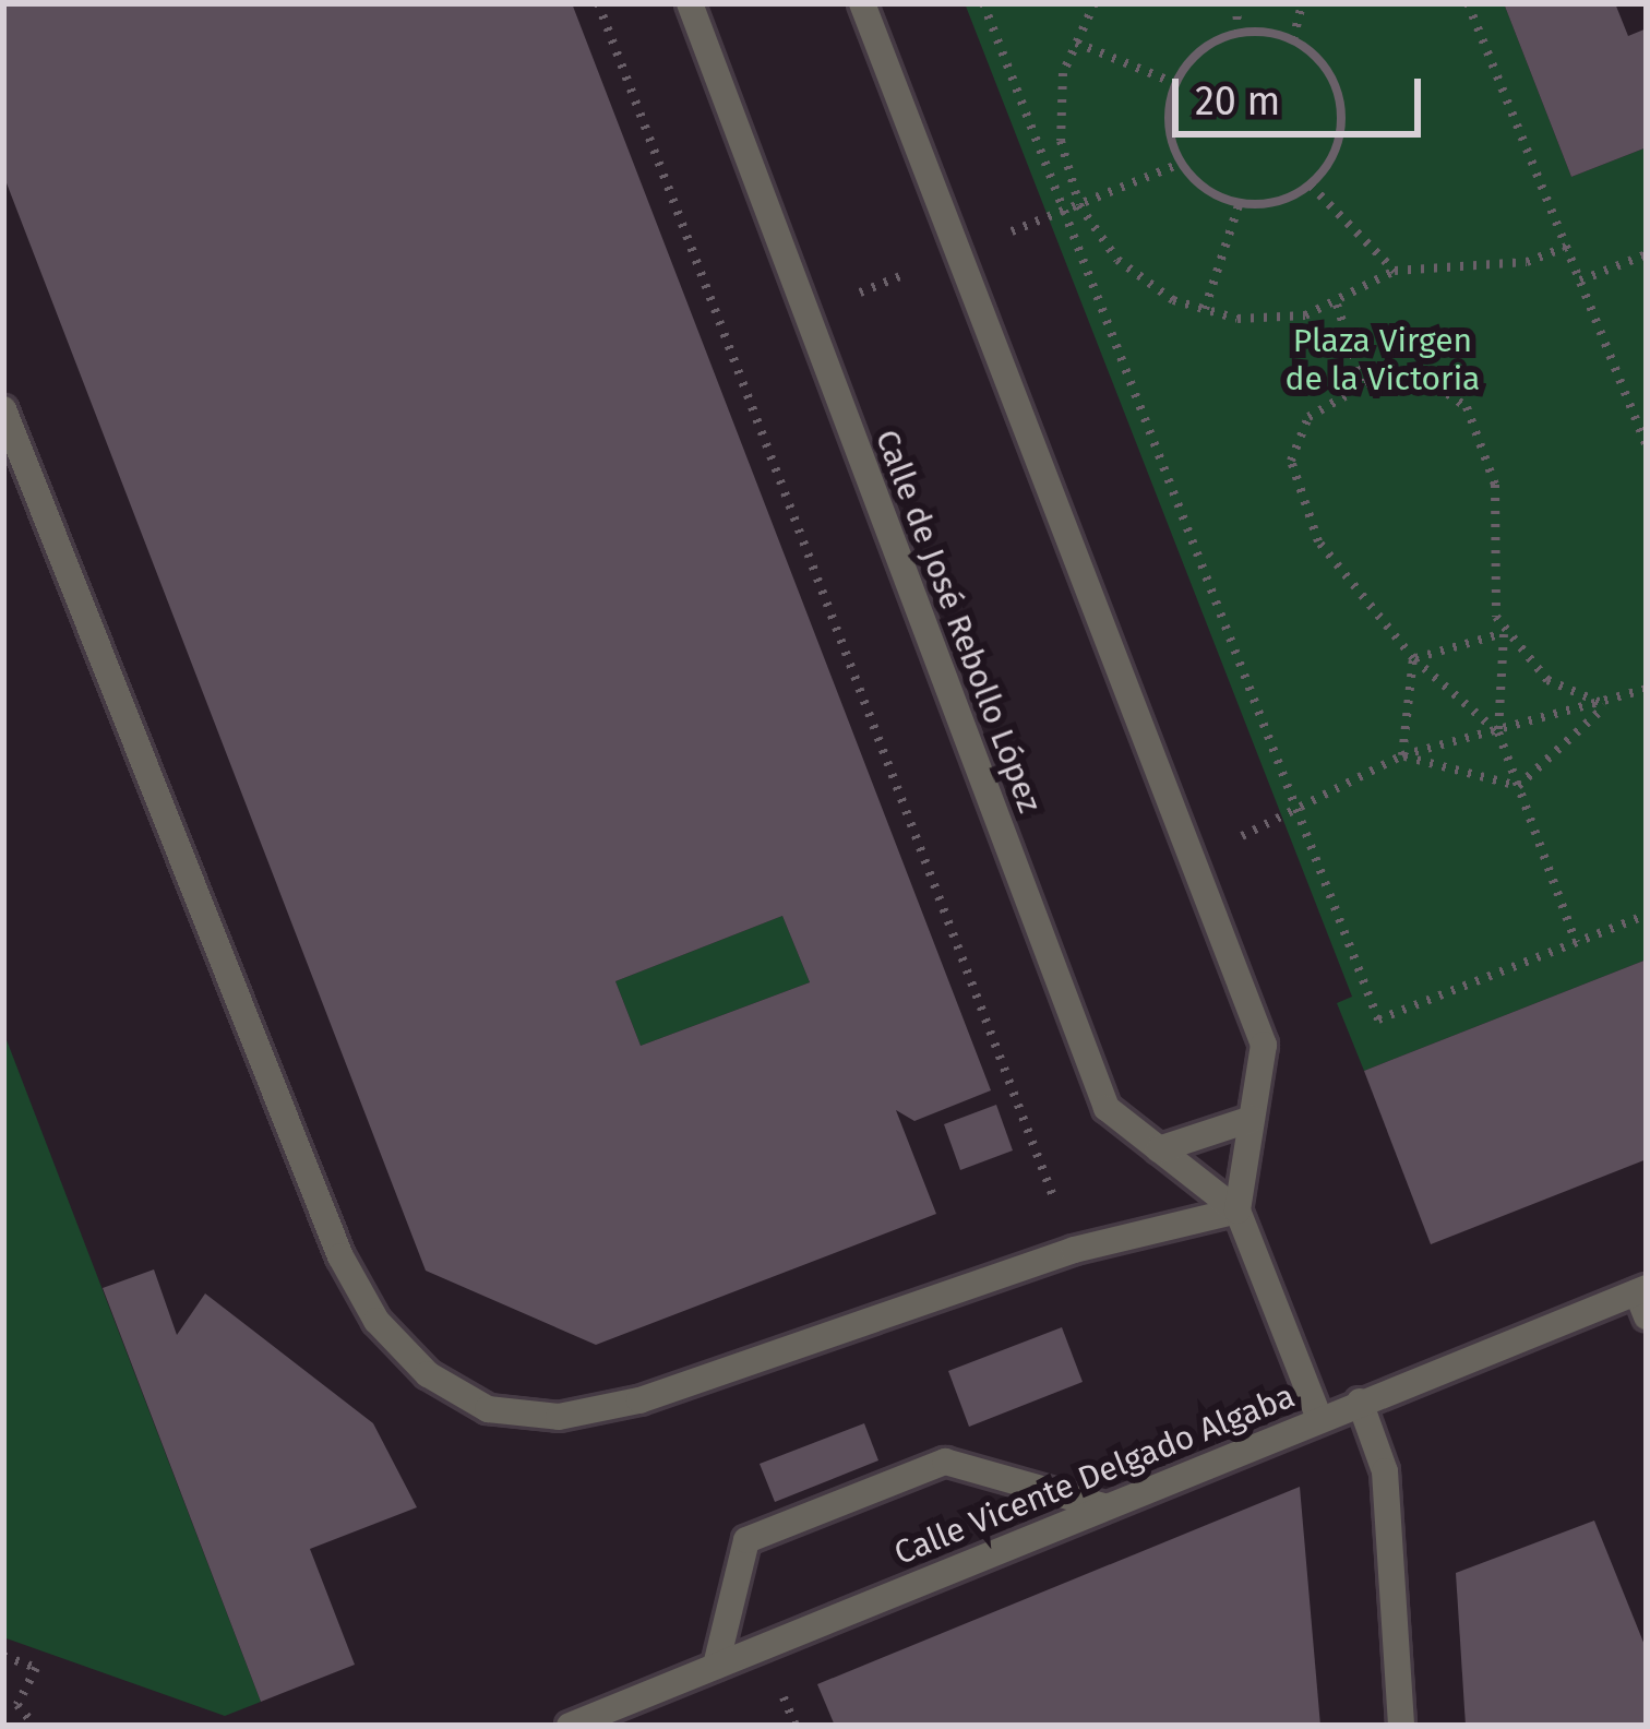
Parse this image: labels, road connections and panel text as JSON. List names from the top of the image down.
{
  "streets": {
    "street": ["Calle de José Rebollo López", "Calle Vicente Delgado Algaba"]
  },
  "parks": ["Plaza Virgen de la Victoria"],
  "scale_bar": "20 m"
}
